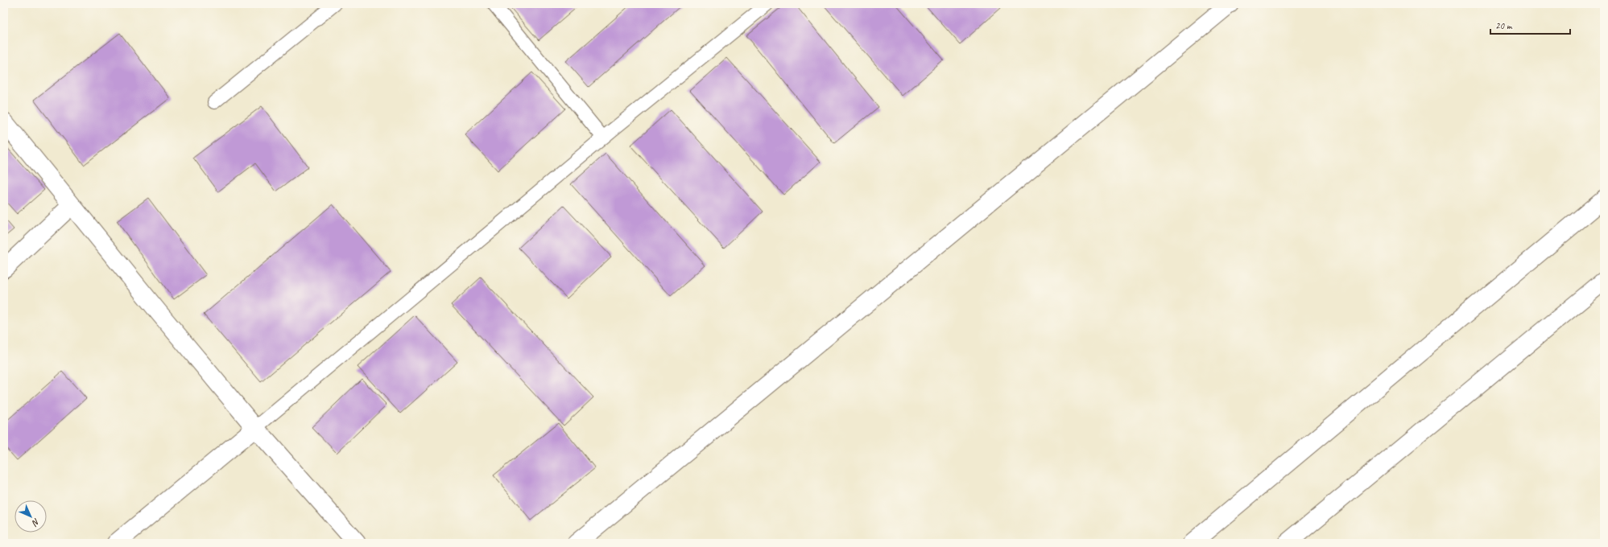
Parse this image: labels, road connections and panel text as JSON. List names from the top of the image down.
{
  "scale_bar": "20 m",
  "north": "bottom right"
}
